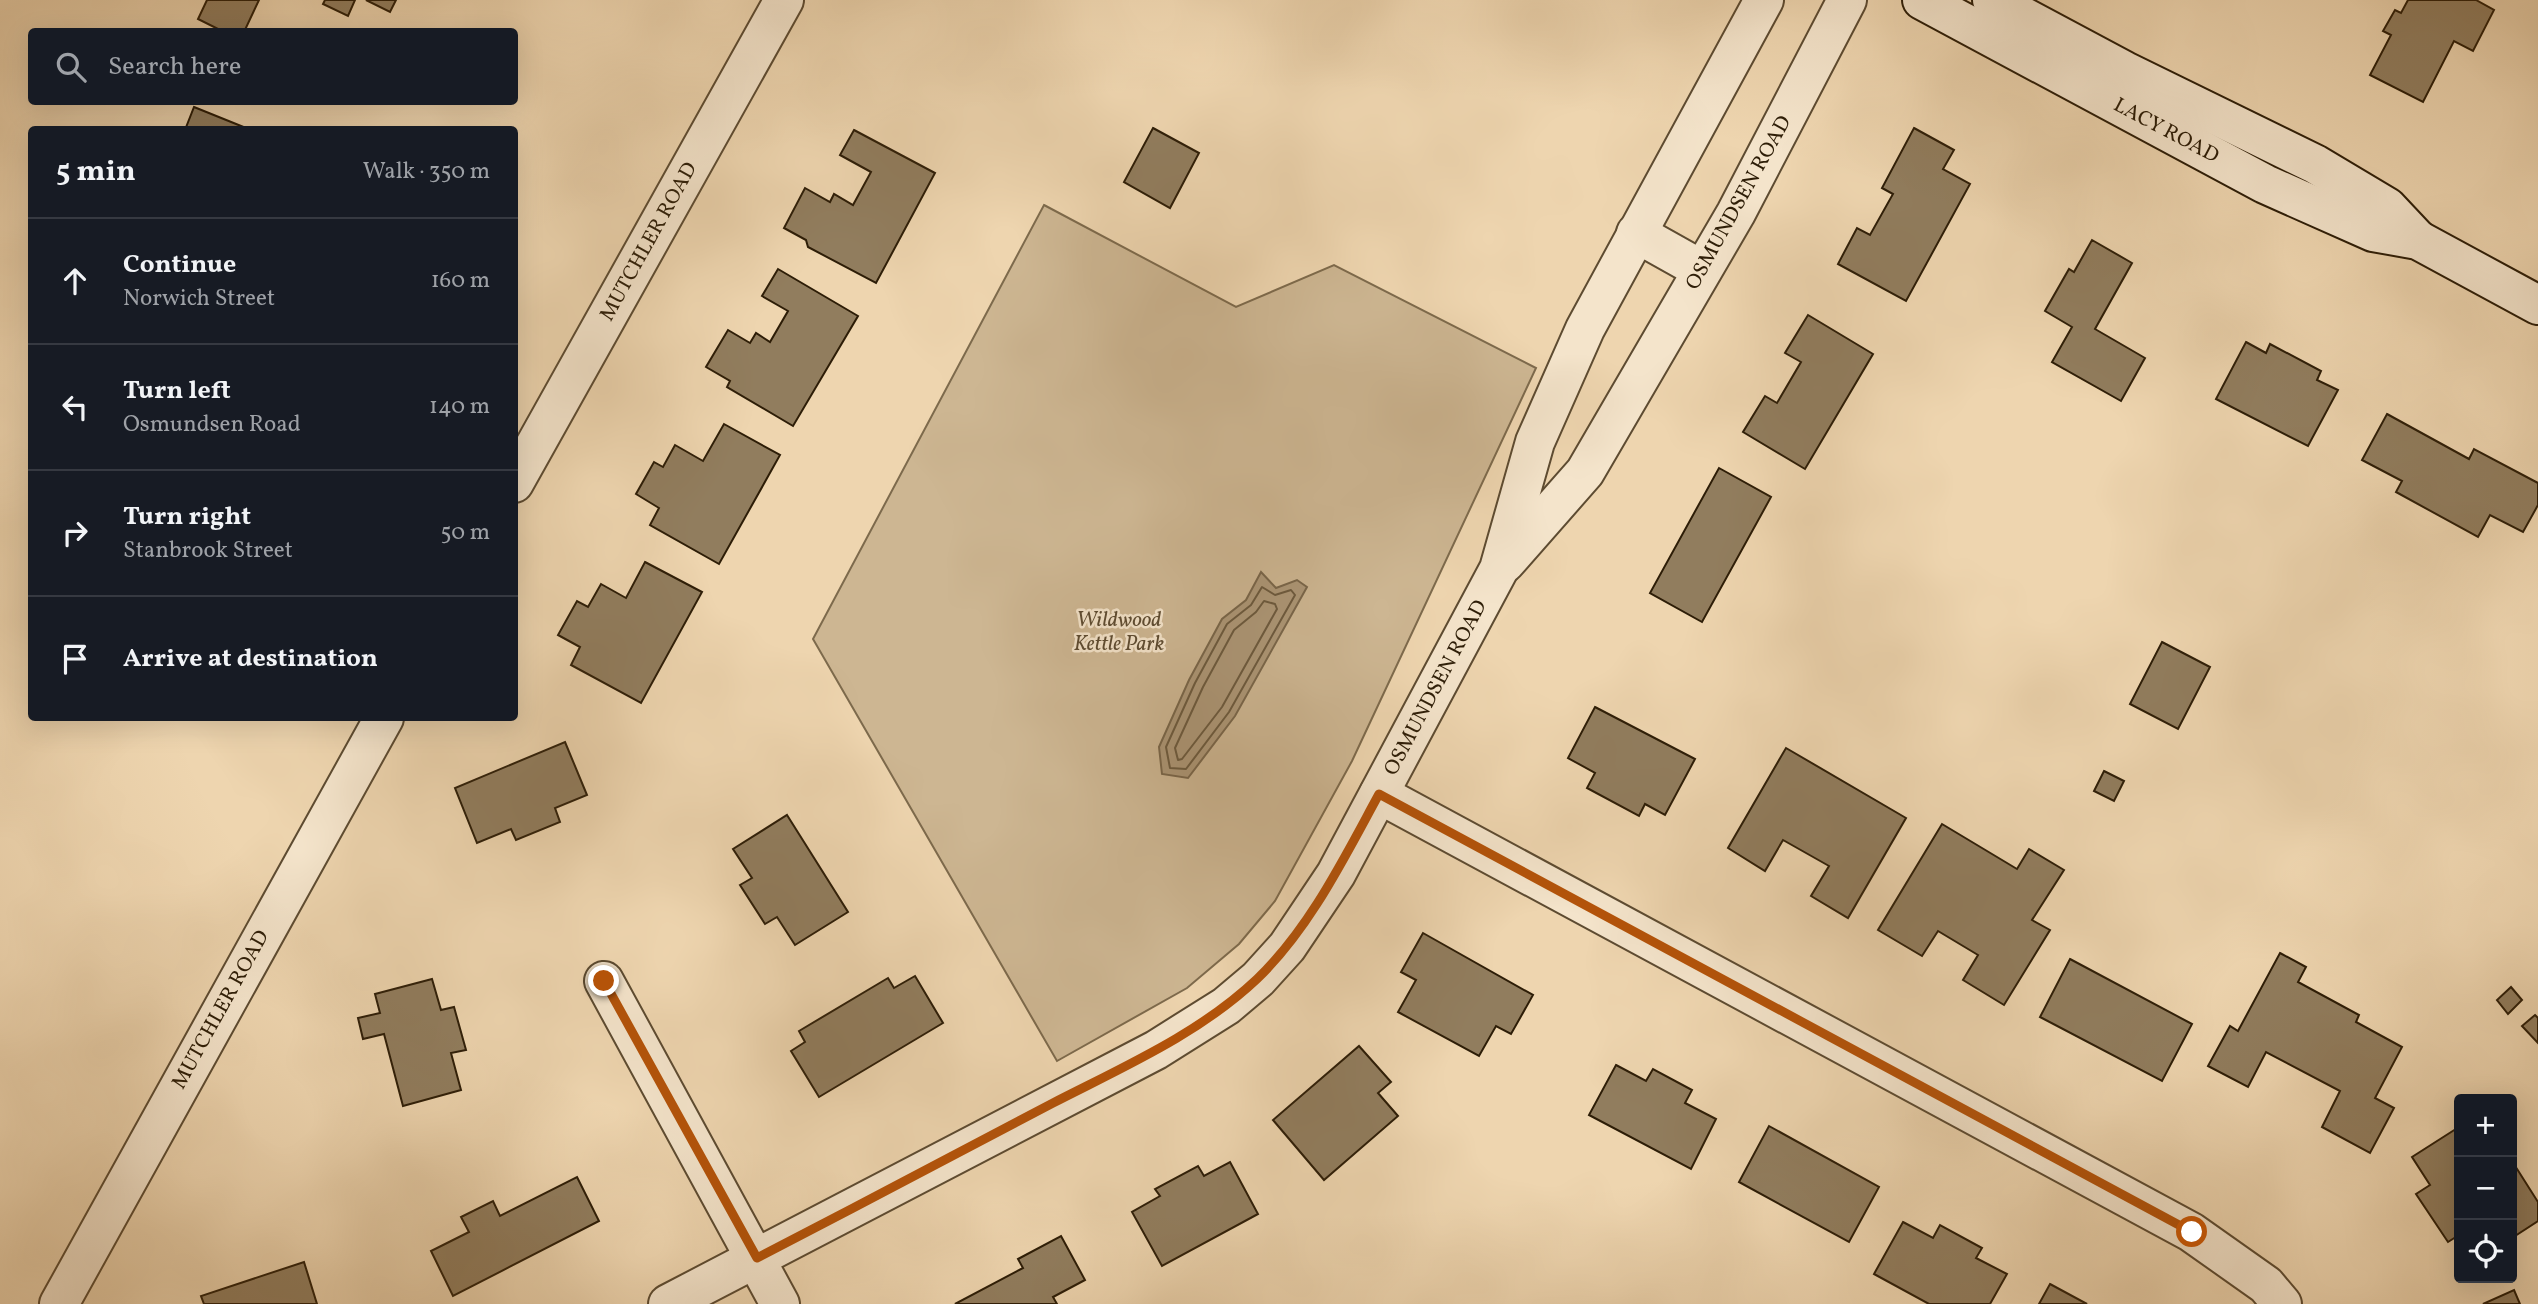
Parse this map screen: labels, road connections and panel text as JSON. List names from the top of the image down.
{
  "streets": {
    "street": ["LACY ROAD", "OSMUNDSEN ROAD", "MUTCHLER ROAD"]
  },
  "parks": ["Wildwood Kettle Park"],
  "page": {
    "search": "Search here",
    "heading": ["5 min", "Walk · 350 m"],
    "list": [
      ["Continue", "Norwich Street", "160 m"],
      ["Turn left", "Osmundsen Road", "140 m"],
      ["Turn right", "Stanbrook Street", "50 m"],
      "Arrive at destination"
    ],
    "map_buttons": ["+", "−"]
  }
}
